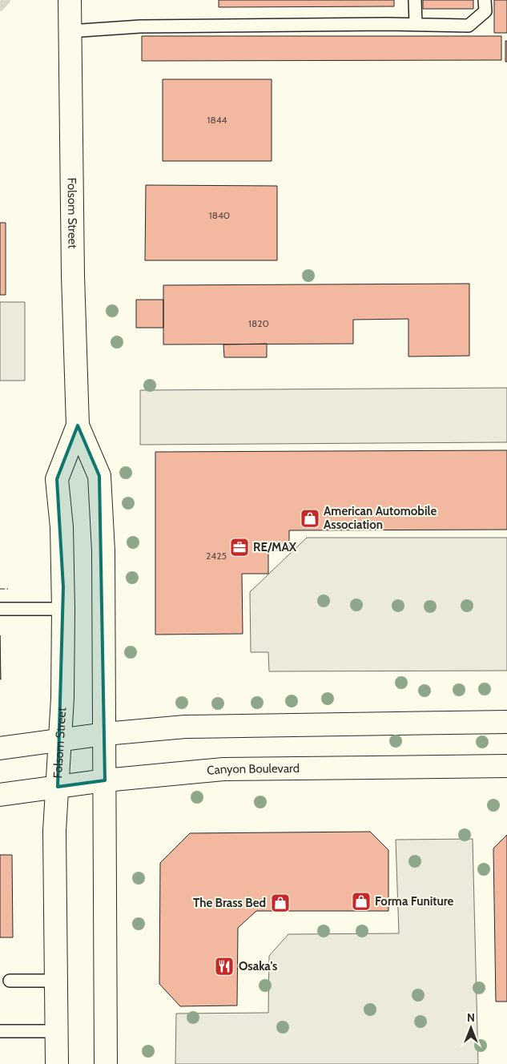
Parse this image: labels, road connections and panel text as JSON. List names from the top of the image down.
{
  "streets": {
    "main road": ["Folsom Street", "Canyon Boulevard"]
  },
  "crossings": [
    ["Folsom Street", "Canyon Boulevard"]
  ],
  "places": {
    "shop": ["American Automobile Association", "Forma Funiture", "The Brass Bed"],
    "office": ["RE/MAX"],
    "restaurant": ["Osaka's"]
  },
  "house_numbers": [
    "1844",
    "1840",
    "1820",
    "2425"
  ],
  "north": "top"
}
